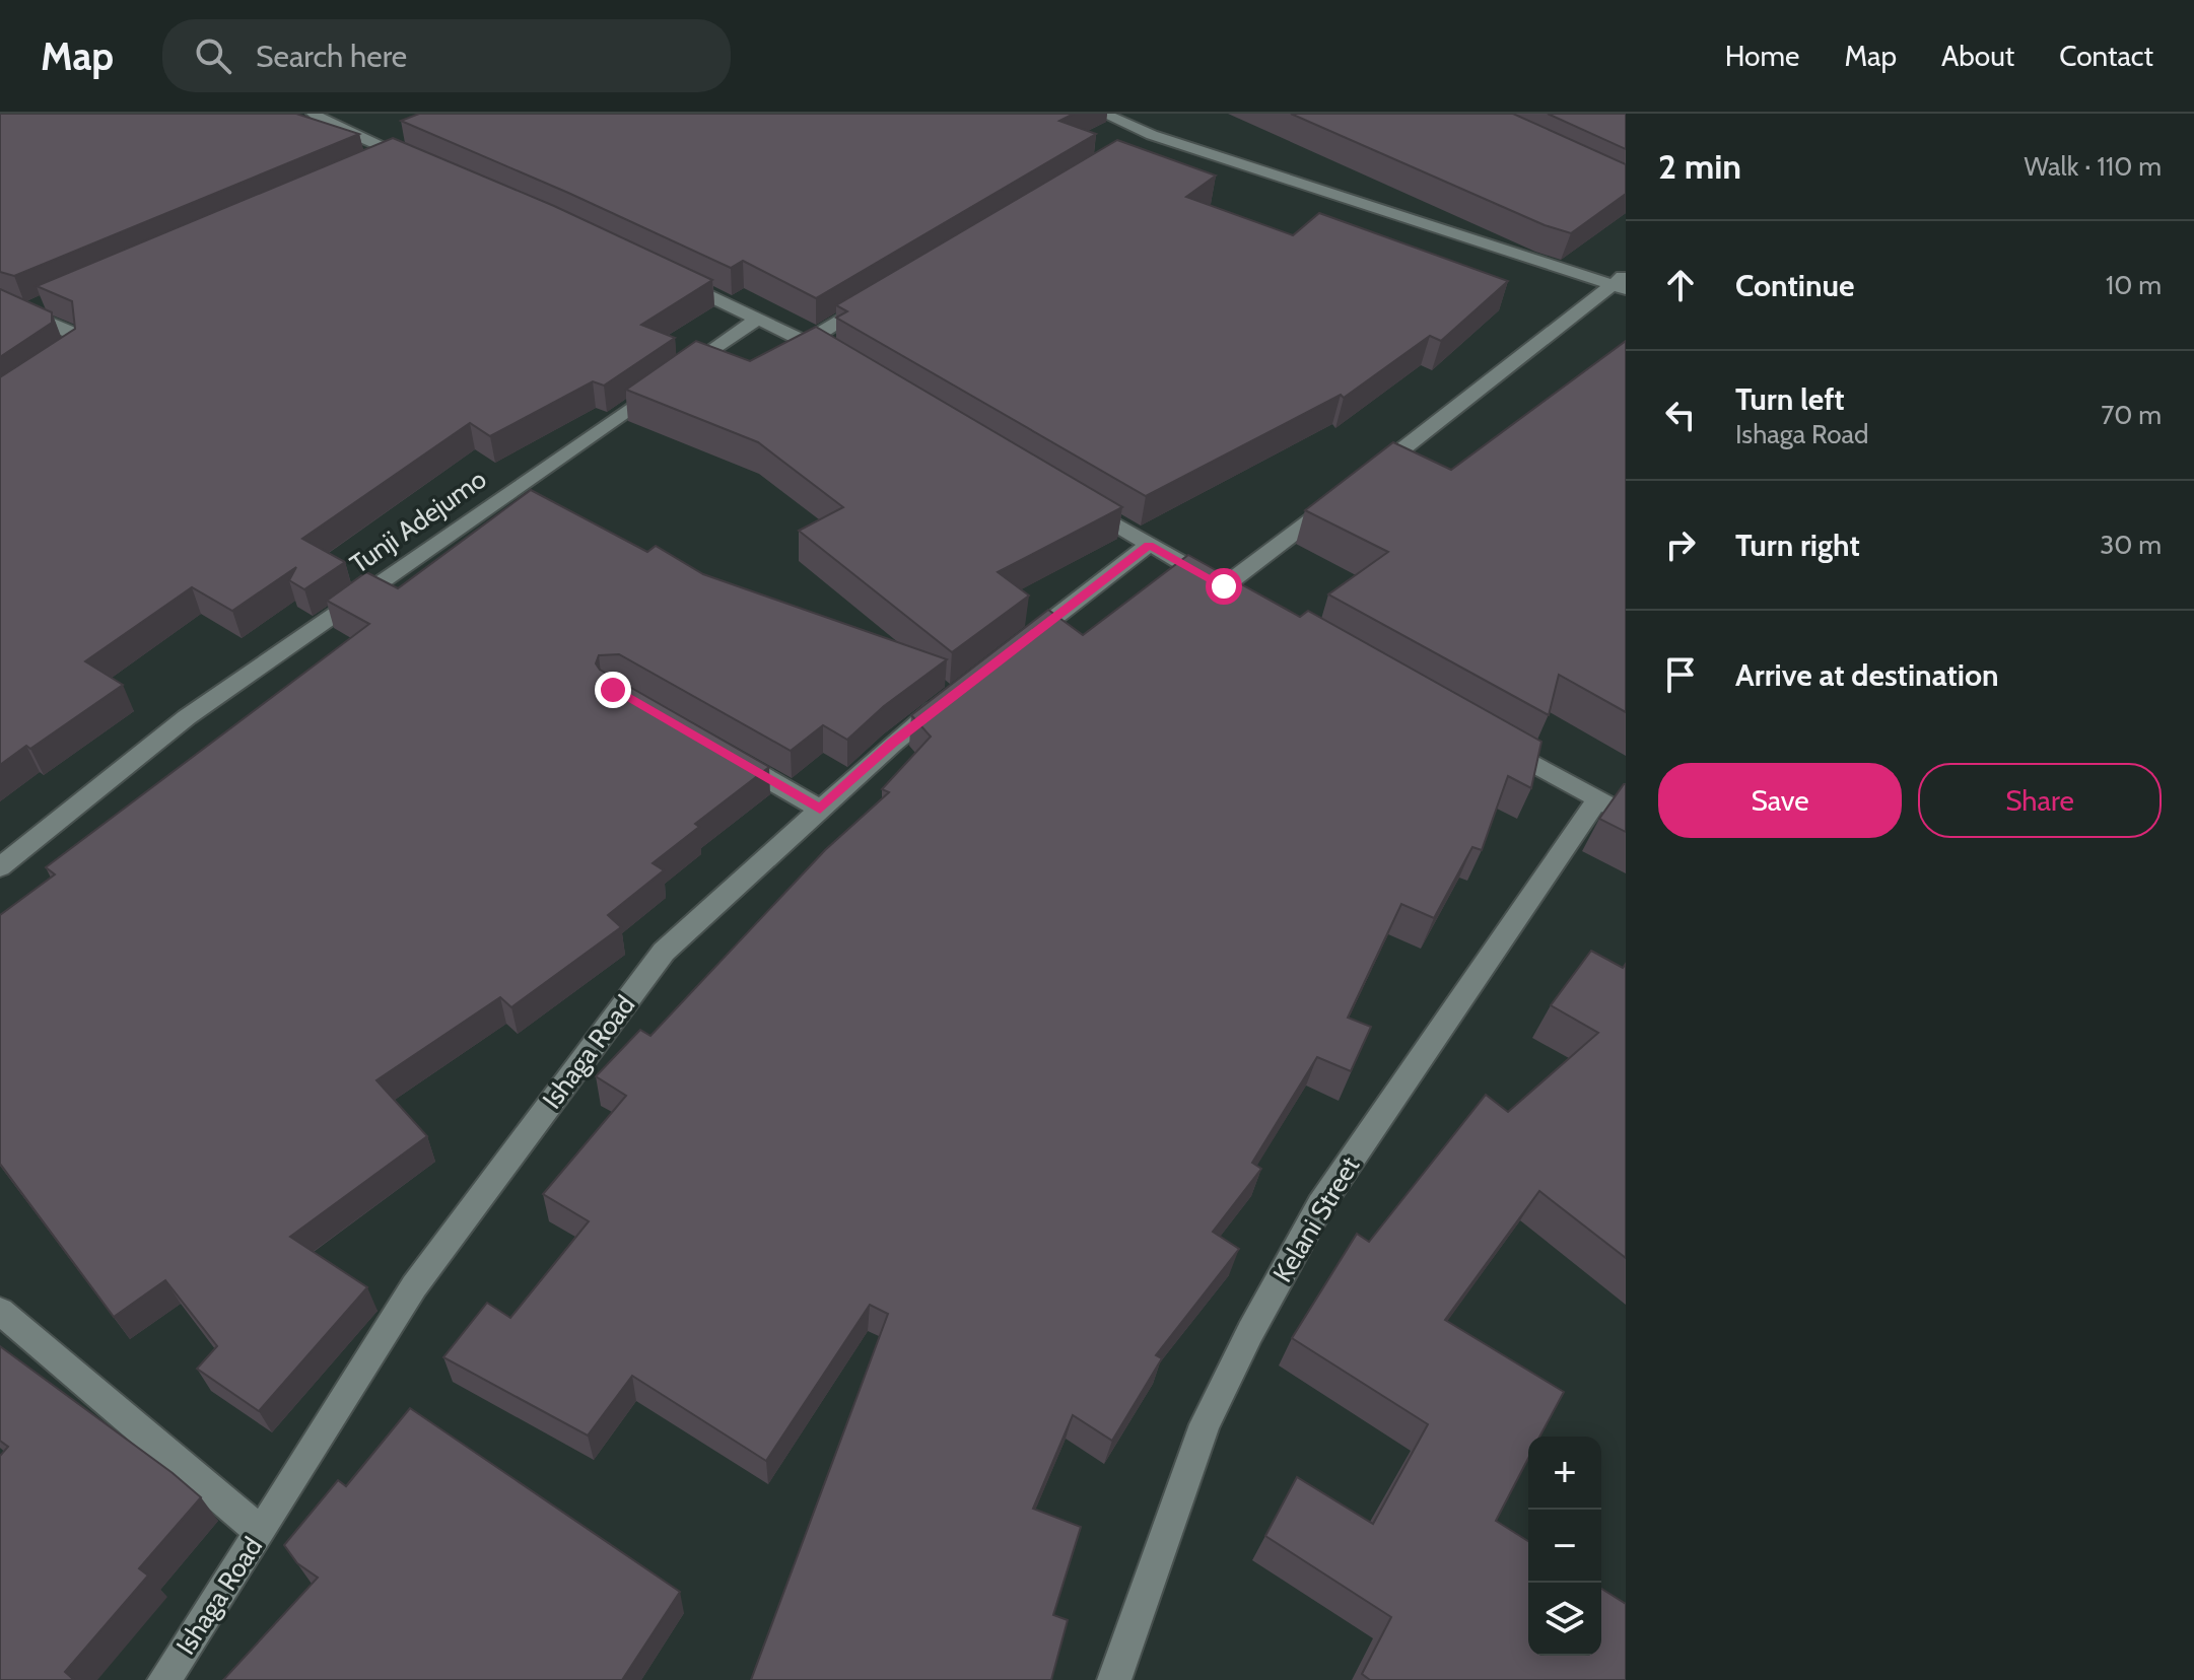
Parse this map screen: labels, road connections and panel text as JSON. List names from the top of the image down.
{
  "streets": {
    "street": ["Tunji Adejumo", "Ishaga Road", "Kelani Street"]
  },
  "page": {
    "header": "Map",
    "search": "Search here",
    "nav": [
      "Home",
      "Map",
      "About",
      "Contact"
    ],
    "heading": ["2 min", "Walk · 110 m"],
    "list": [
      ["Continue", "10 m"],
      ["Turn left", "Ishaga Road", "70 m"],
      ["Turn right", "30 m"],
      "Arrive at destination"
    ],
    "buttons": ["Save", "Share"],
    "map_buttons": ["+", "−"]
  }
}
